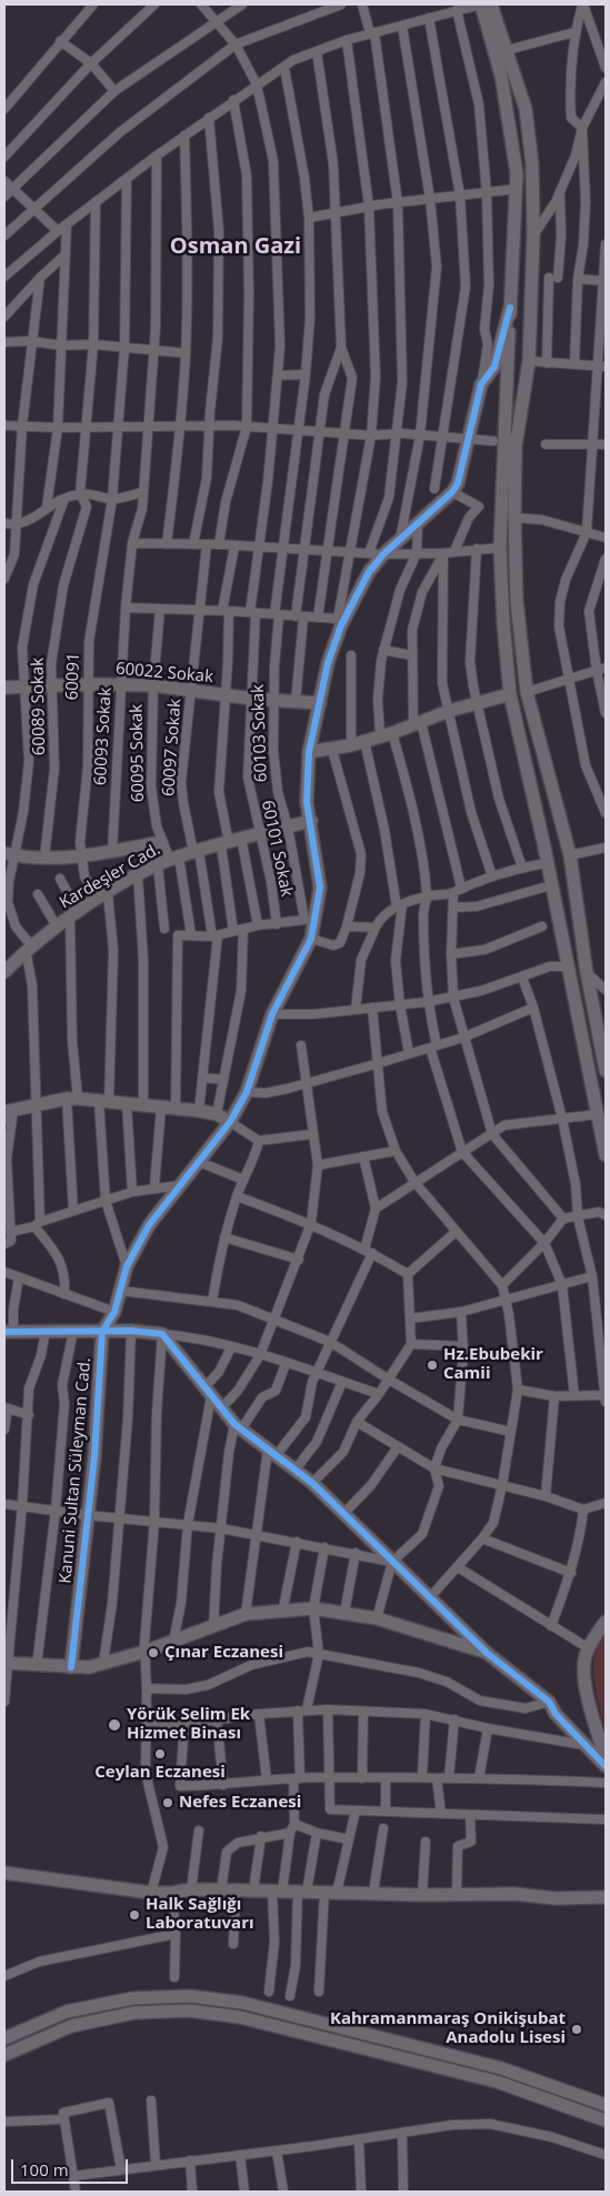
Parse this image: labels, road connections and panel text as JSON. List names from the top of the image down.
{
  "streets": {
    "street": [
      "60022 Sokak",
      "60091",
      "60089 Sokak",
      "60103 Sokak",
      "60093 Sokak",
      "60097 Sokak",
      "60095 Sokak",
      "60101 Sokak",
      "Kardeşler Cad.",
      "Kanuni Sultan Süleyman Cad."
    ]
  },
  "crossings": [
    ["60022 Sokak", "60091"],
    ["60022 Sokak", "60089 Sokak"],
    ["60022 Sokak", "60103 Sokak"],
    ["60022 Sokak", "60093 Sokak"],
    ["60022 Sokak", "60097 Sokak"],
    ["60022 Sokak", "60095 Sokak"],
    ["60022 Sokak", "60101 Sokak"],
    ["60022 Sokak", "Kanuni Sultan Süleyman Cad."],
    ["60091", "Kardeşler Cad."],
    ["60103 Sokak", "Kardeşler Cad."],
    ["60103 Sokak", "Kanuni Sultan Süleyman Cad."],
    ["60097 Sokak", "Kardeşler Cad."],
    ["60095 Sokak", "Kardeşler Cad."],
    ["60101 Sokak", "Kardeşler Cad."],
    ["Kardeşler Cad.", "Kanuni Sultan Süleyman Cad."]
  ],
  "districts": ["Osman Gazi"],
  "places": [
    "Hz.Ebubekir Camii",
    "Çınar Eczanesi",
    "Yörük Selim Ek Hizmet Binası",
    "Ceylan Eczanesi",
    "Nefes Eczanesi",
    "Halk Sağlığı Laboratuvarı",
    "Kahramanmaraş Onikişubat Anadolu Lisesi"
  ],
  "scale_bar": "100 m"
}
